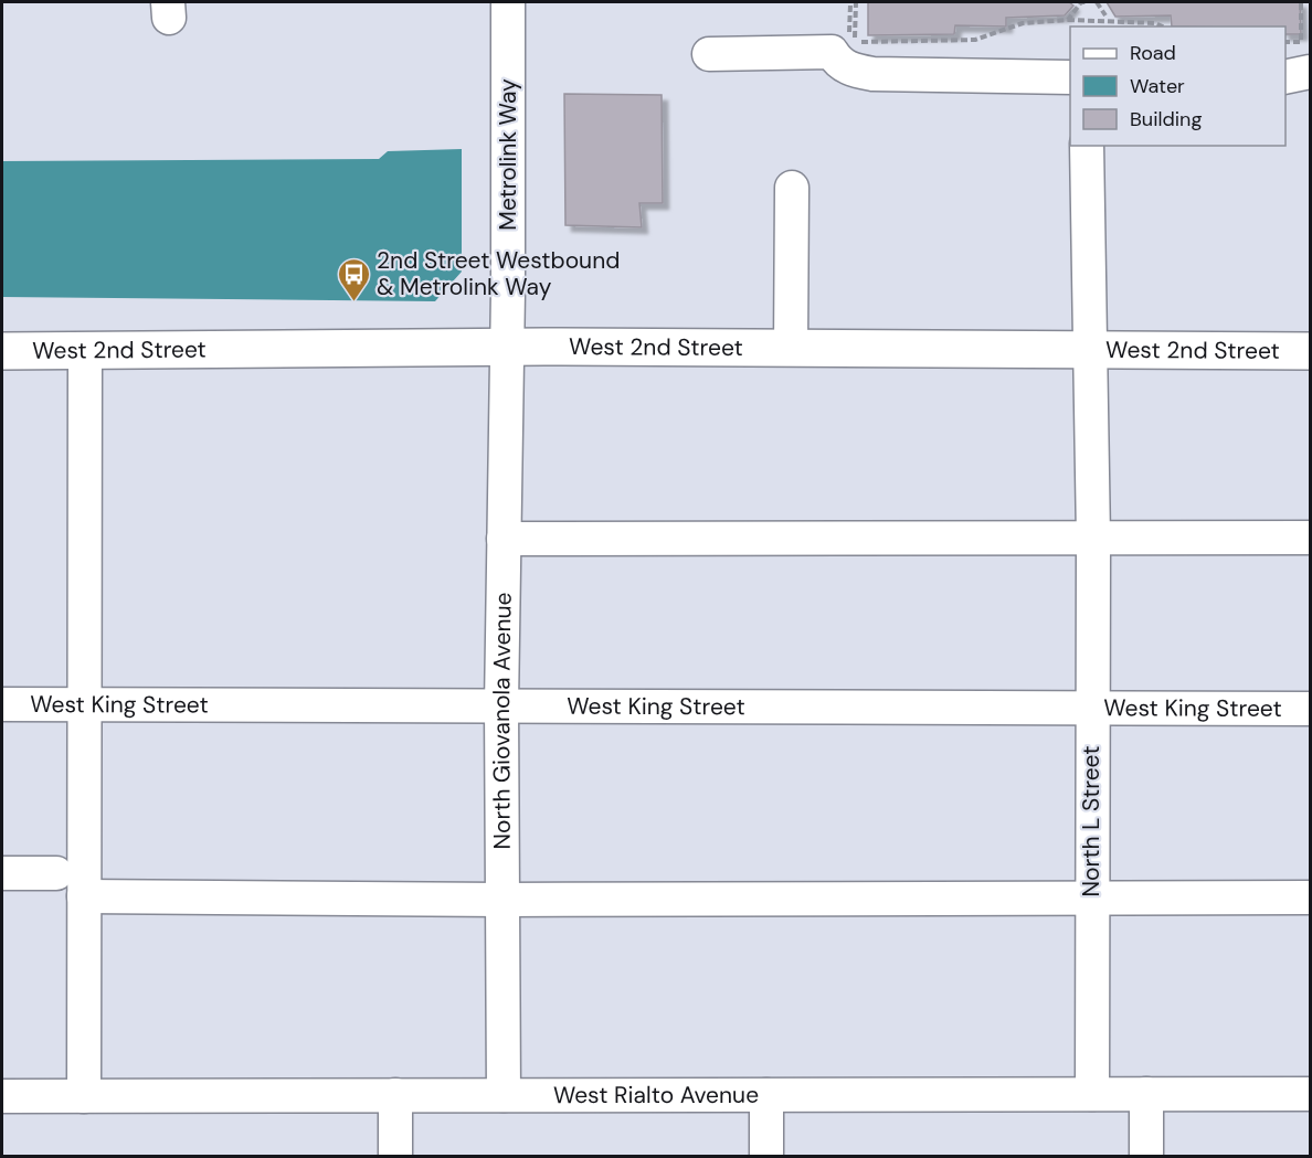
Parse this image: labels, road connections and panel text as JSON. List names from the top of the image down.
{
  "streets": {
    "main road": ["West 2nd Street"],
    "street": [
      "Metrolink Way",
      "West King Street",
      "North Giovanola Avenue",
      "North L Street",
      "West Rialto Avenue"
    ]
  },
  "crossings": [
    ["Metrolink Way", "West 2nd Street"],
    ["Metrolink Way", "North Giovanola Avenue"],
    ["West 2nd Street", "North Giovanola Avenue"],
    ["West 2nd Street", "North L Street"],
    ["West King Street", "North Giovanola Avenue"],
    ["West King Street", "North L Street"],
    ["North Giovanola Avenue", "West Rialto Avenue"],
    ["North L Street", "West Rialto Avenue"]
  ],
  "places": {
    "bus stop": ["2nd Street Westbound & Metrolink Way"]
  },
  "legend": ["Road", "Water", "Building"]
}
